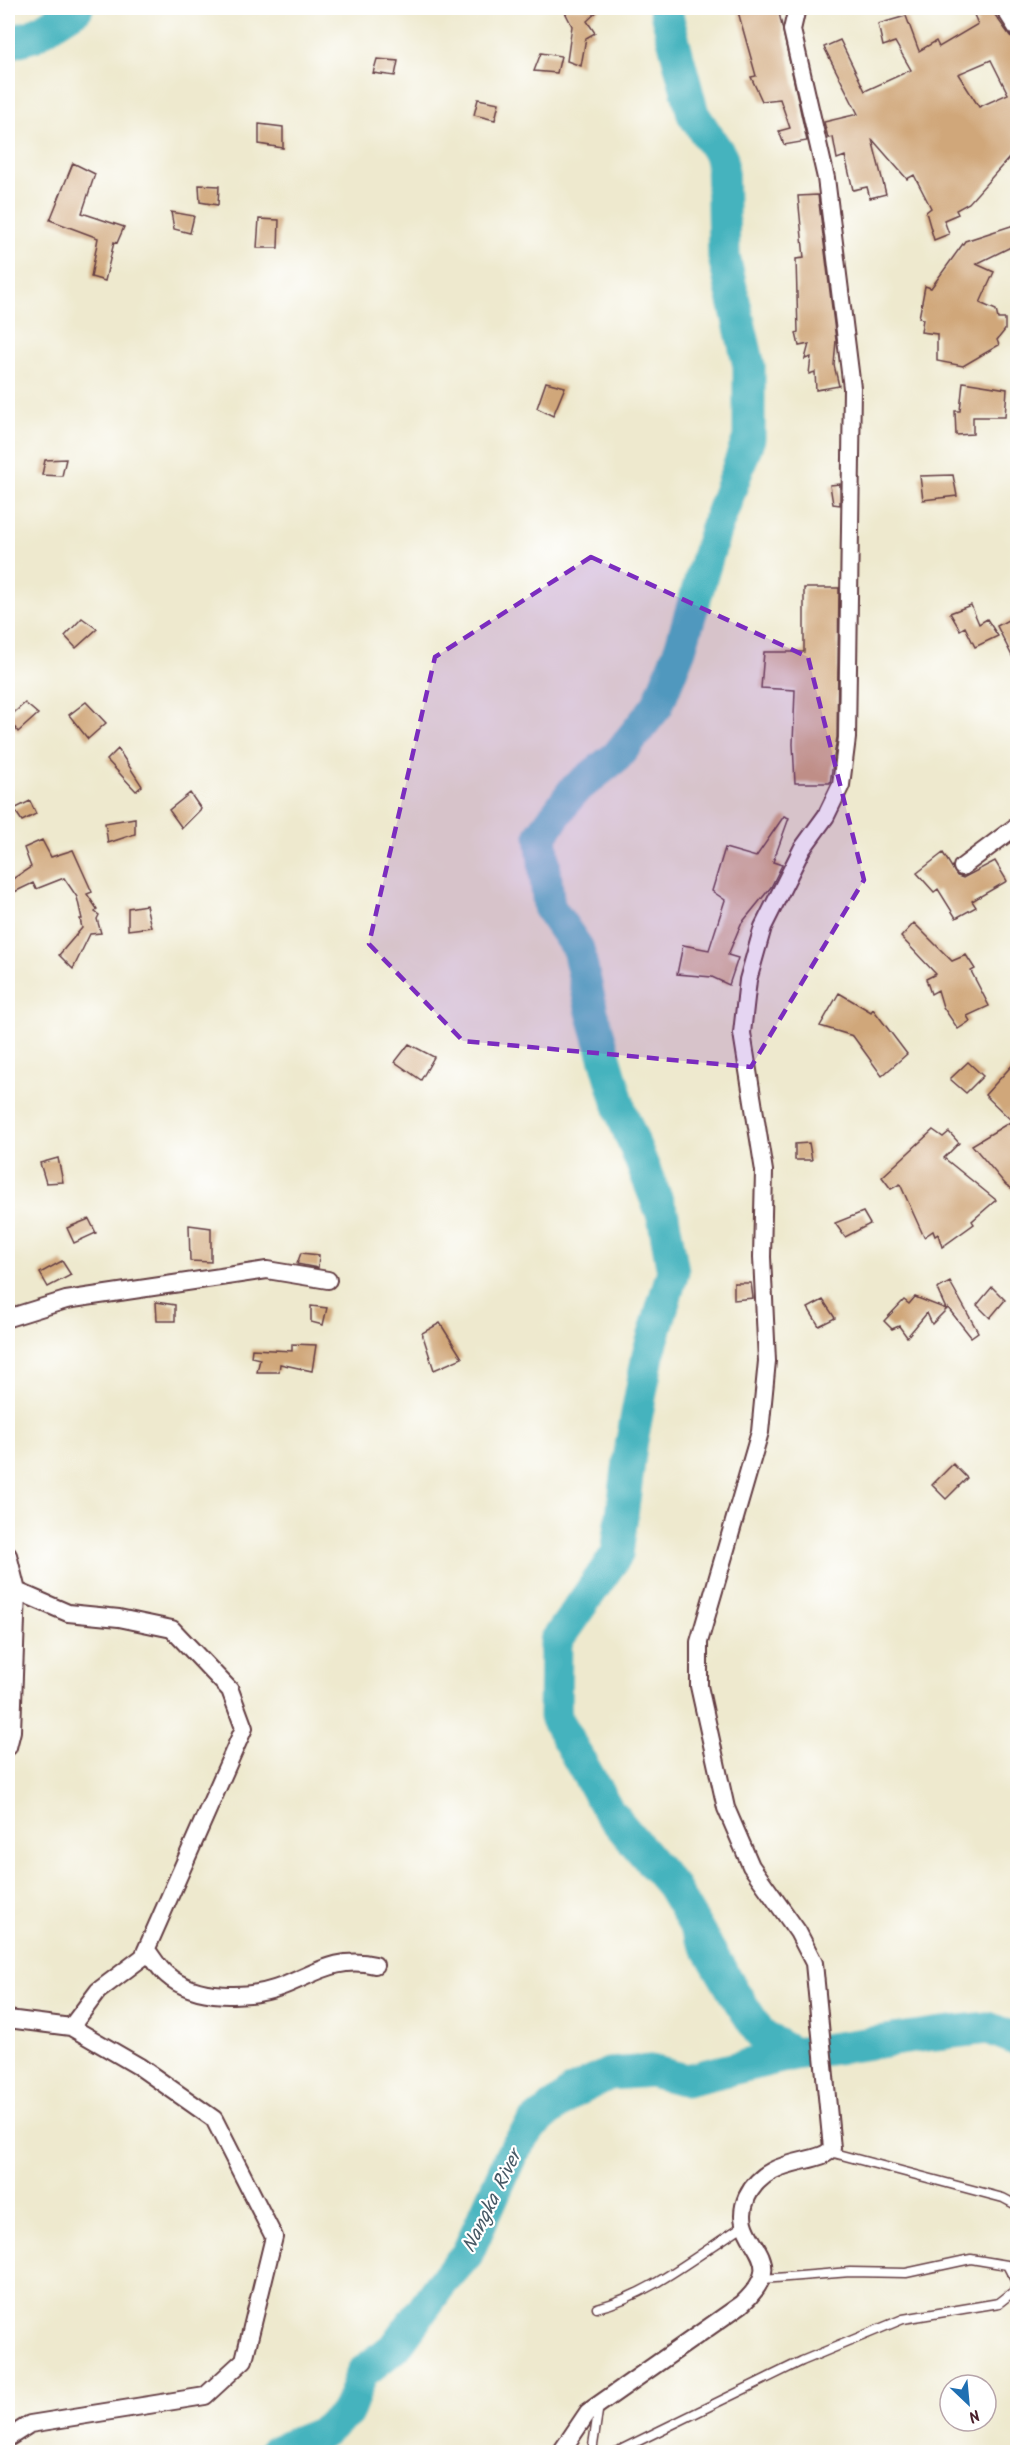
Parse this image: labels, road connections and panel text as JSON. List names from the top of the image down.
{
  "water": ["Nangka River"],
  "north": "bottom right"
}
